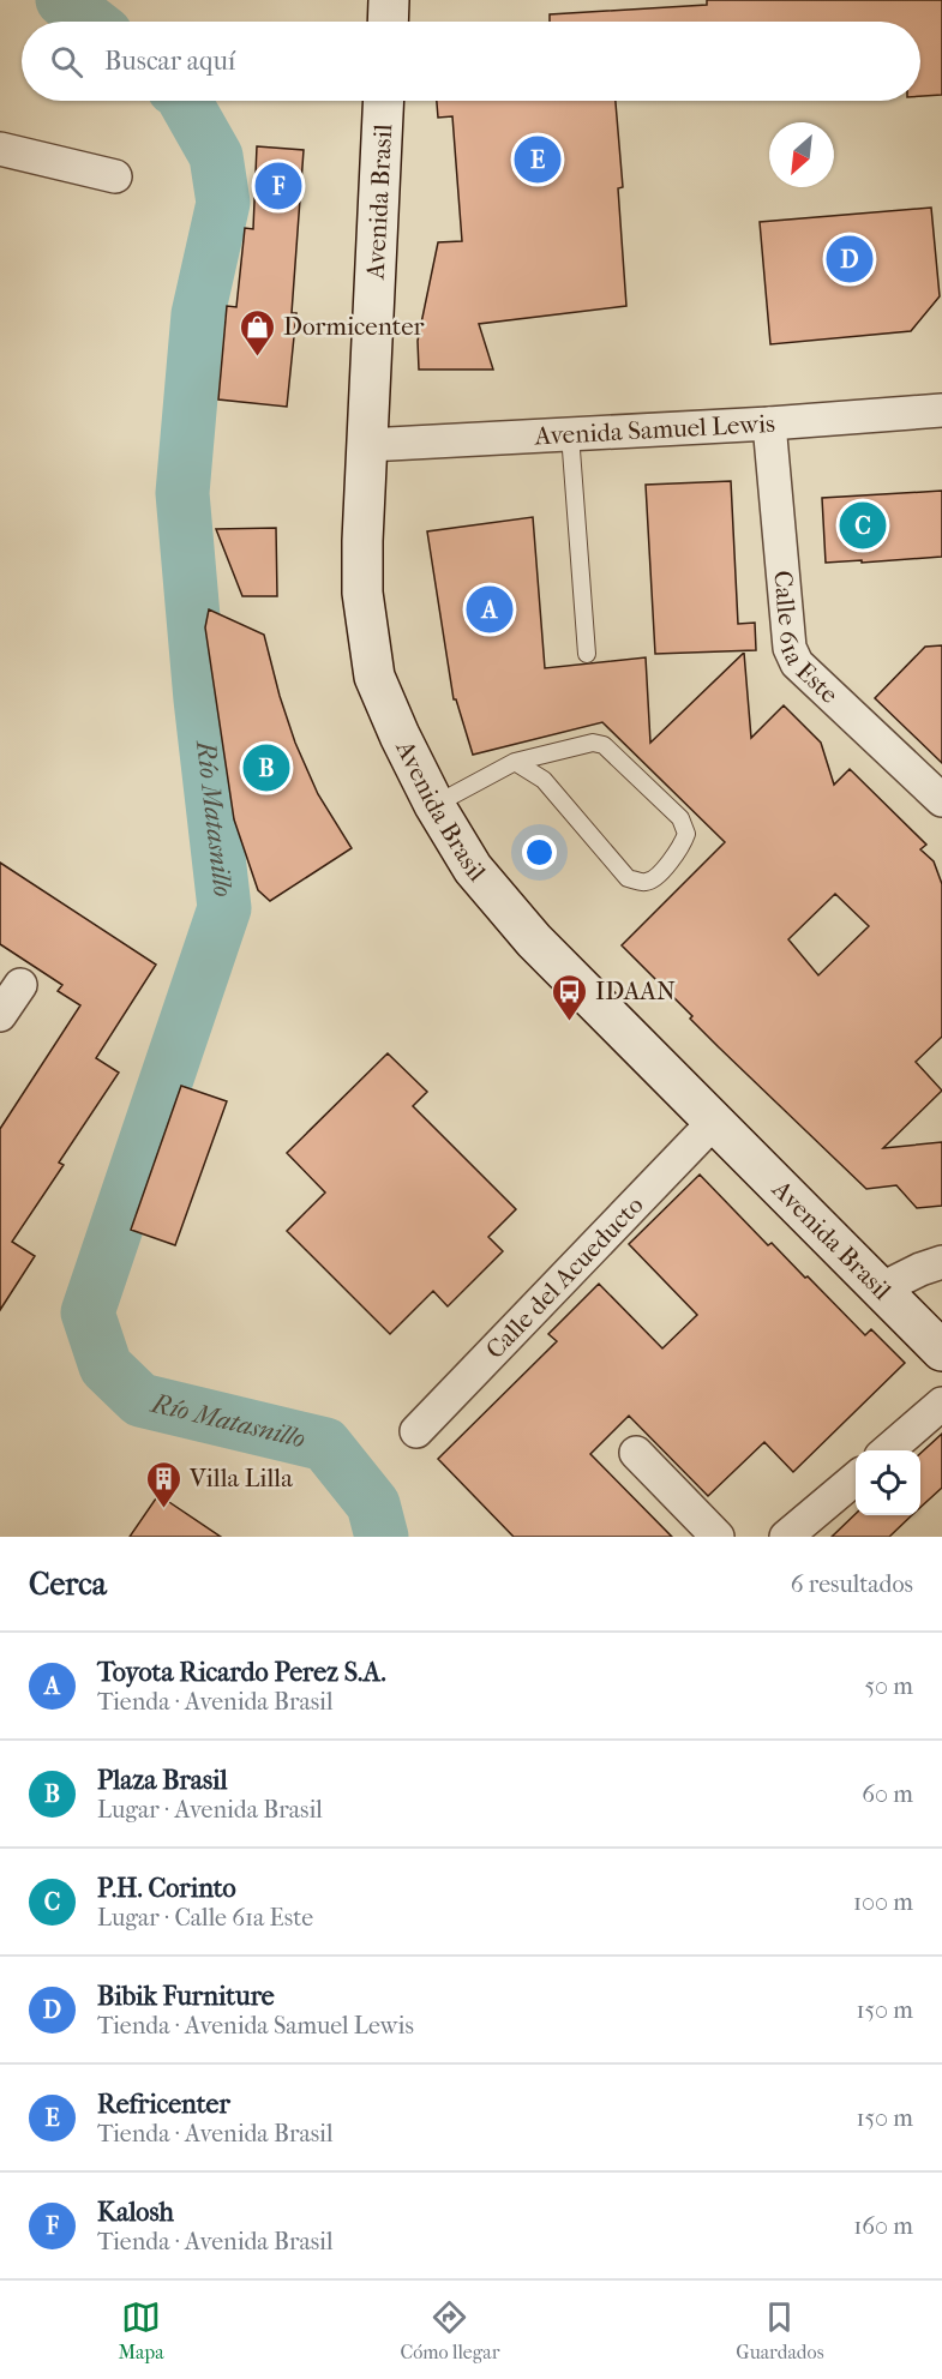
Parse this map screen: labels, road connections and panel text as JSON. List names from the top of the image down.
{
  "streets": {
    "main road": ["Avenida Brasil"],
    "street": ["Avenida Samuel Lewis", "Calle 61a Este", "Calle del Acueducto"]
  },
  "crossings": [
    ["Avenida Brasil", "Avenida Samuel Lewis"],
    ["Avenida Brasil", "Calle del Acueducto"],
    ["Avenida Samuel Lewis", "Calle 61a Este"]
  ],
  "water": ["Río Matasnillo"],
  "places": {
    "shop": ["Dormicenter"],
    "bus stop": ["IDAAN"],
    "building": ["Villa Lilla"]
  },
  "north": "bottom left",
  "page": {
    "search": "Buscar aquí",
    "pins": [
      "E",
      "F",
      "D",
      "C",
      "A",
      "B"
    ],
    "heading": ["Cerca", "6 resultados"],
    "list": [
      {
        "mark": "A",
        "name": "Toyota Ricardo Perez S.A.",
        "note": "Tienda · Avenida Brasil",
        "value": "50 m"
      },
      {
        "mark": "B",
        "name": "Plaza Brasil",
        "note": "Lugar · Avenida Brasil",
        "value": "60 m"
      },
      {
        "mark": "C",
        "name": "P.H. Corinto",
        "note": "Lugar · Calle 61a Este",
        "value": "100 m"
      },
      {
        "mark": "D",
        "name": "Bibik Furniture",
        "note": "Tienda · Avenida Samuel Lewis",
        "value": "150 m"
      },
      {
        "mark": "E",
        "name": "Refricenter",
        "note": "Tienda · Avenida Brasil",
        "value": "150 m"
      },
      {
        "mark": "F",
        "name": "Kalosh",
        "note": "Tienda · Avenida Brasil",
        "value": "160 m"
      }
    ],
    "nav": ["Mapa", "Cómo llegar", "Guardados"]
  }
}
